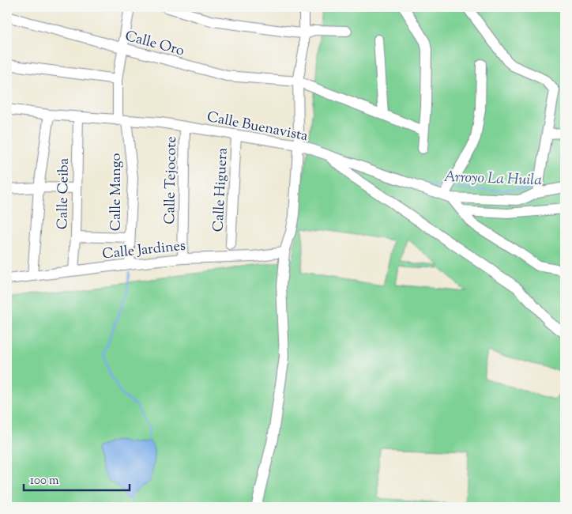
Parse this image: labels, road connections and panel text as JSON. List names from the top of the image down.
{
  "streets": {
    "street": [
      "Calle Oro",
      "Calle Buenavista",
      "Calle Tejocote",
      "Calle Higuera",
      "Calle Mango",
      "Calle Ceiba",
      "Calle Jardines"
    ]
  },
  "crossings": [
    ["Calle Oro", "Calle Mango"],
    ["Calle Buenavista", "Calle Tejocote"],
    ["Calle Buenavista", "Calle Higuera"],
    ["Calle Buenavista", "Calle Mango"],
    ["Calle Buenavista", "Calle Ceiba"],
    ["Calle Tejocote", "Calle Jardines"],
    ["Calle Mango", "Calle Jardines"],
    ["Calle Ceiba", "Calle Jardines"]
  ],
  "water": ["Arroyo La Huila"],
  "scale_bar": "100 m"
}
